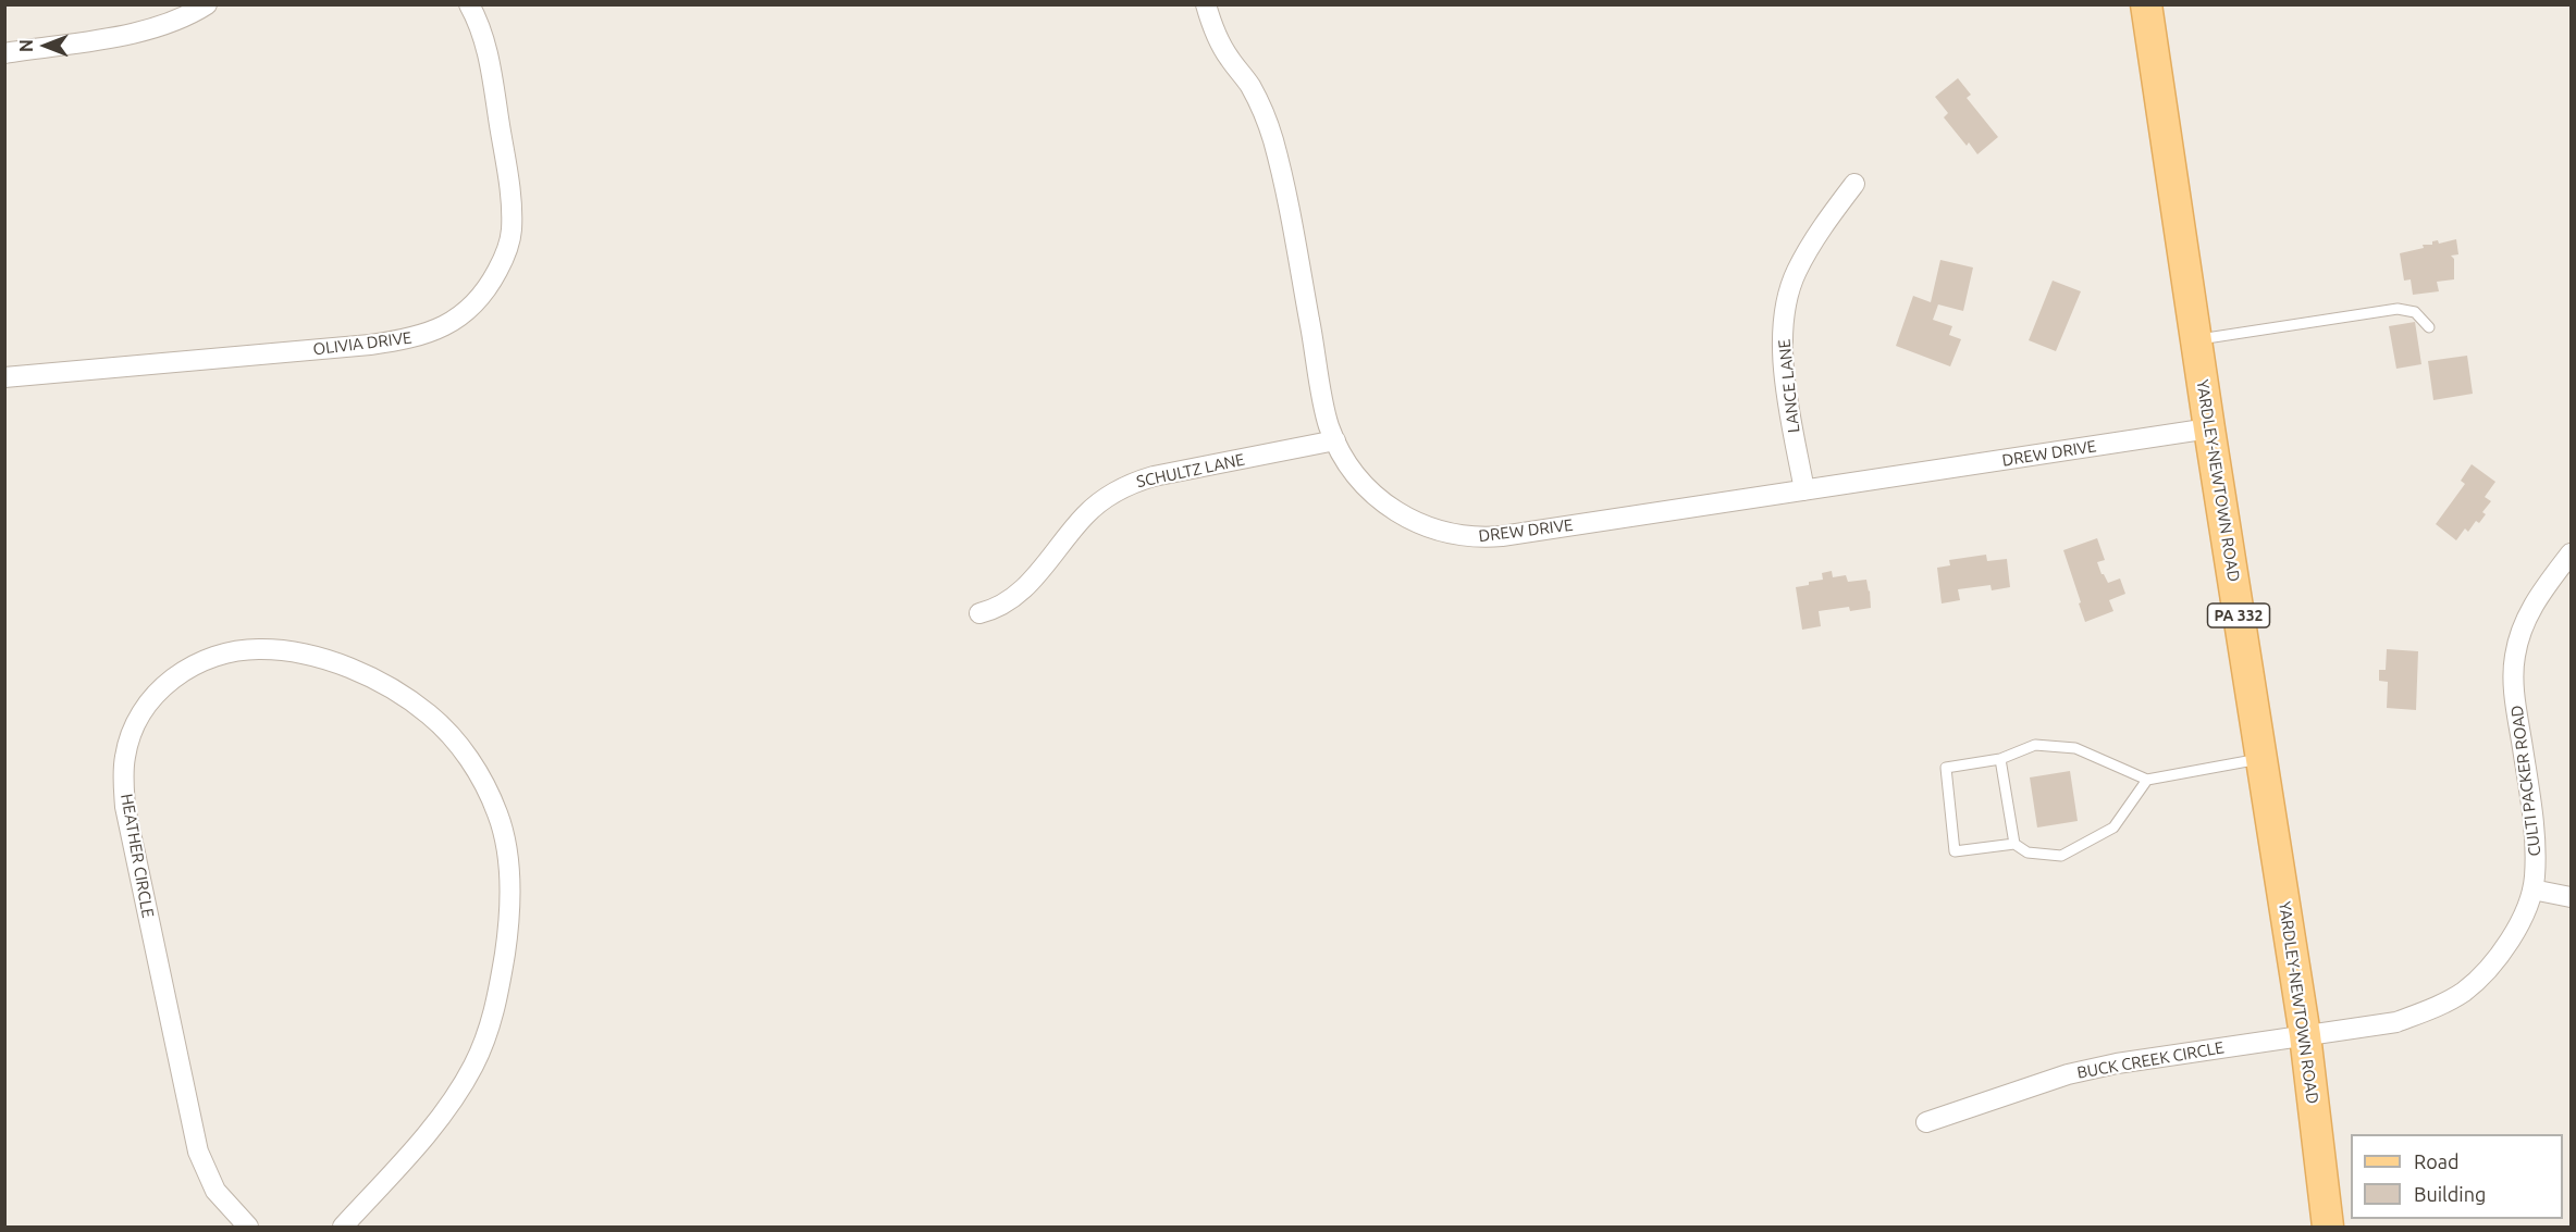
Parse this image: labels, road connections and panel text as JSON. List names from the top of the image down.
{
  "streets": {
    "main road": ["YARDLEY-NEWTOWN ROAD", "PA 332"],
    "street": [
      "OLIVIA DRIVE",
      "LANCE LANE",
      "DREW DRIVE",
      "SCHULTZ LANE",
      "CULTI PACKER ROAD",
      "HEATHER CIRCLE",
      "BUCK CREEK CIRCLE"
    ]
  },
  "crossings": [
    ["LANCE LANE", "DREW DRIVE"],
    ["DREW DRIVE", "SCHULTZ LANE"],
    ["DREW DRIVE", "YARDLEY-NEWTOWN ROAD"],
    ["YARDLEY-NEWTOWN ROAD", "CULTI PACKER ROAD"],
    ["YARDLEY-NEWTOWN ROAD", "BUCK CREEK CIRCLE"],
    ["CULTI PACKER ROAD", "BUCK CREEK CIRCLE"]
  ],
  "legend": ["Road", "Building"],
  "north": "left"
}
